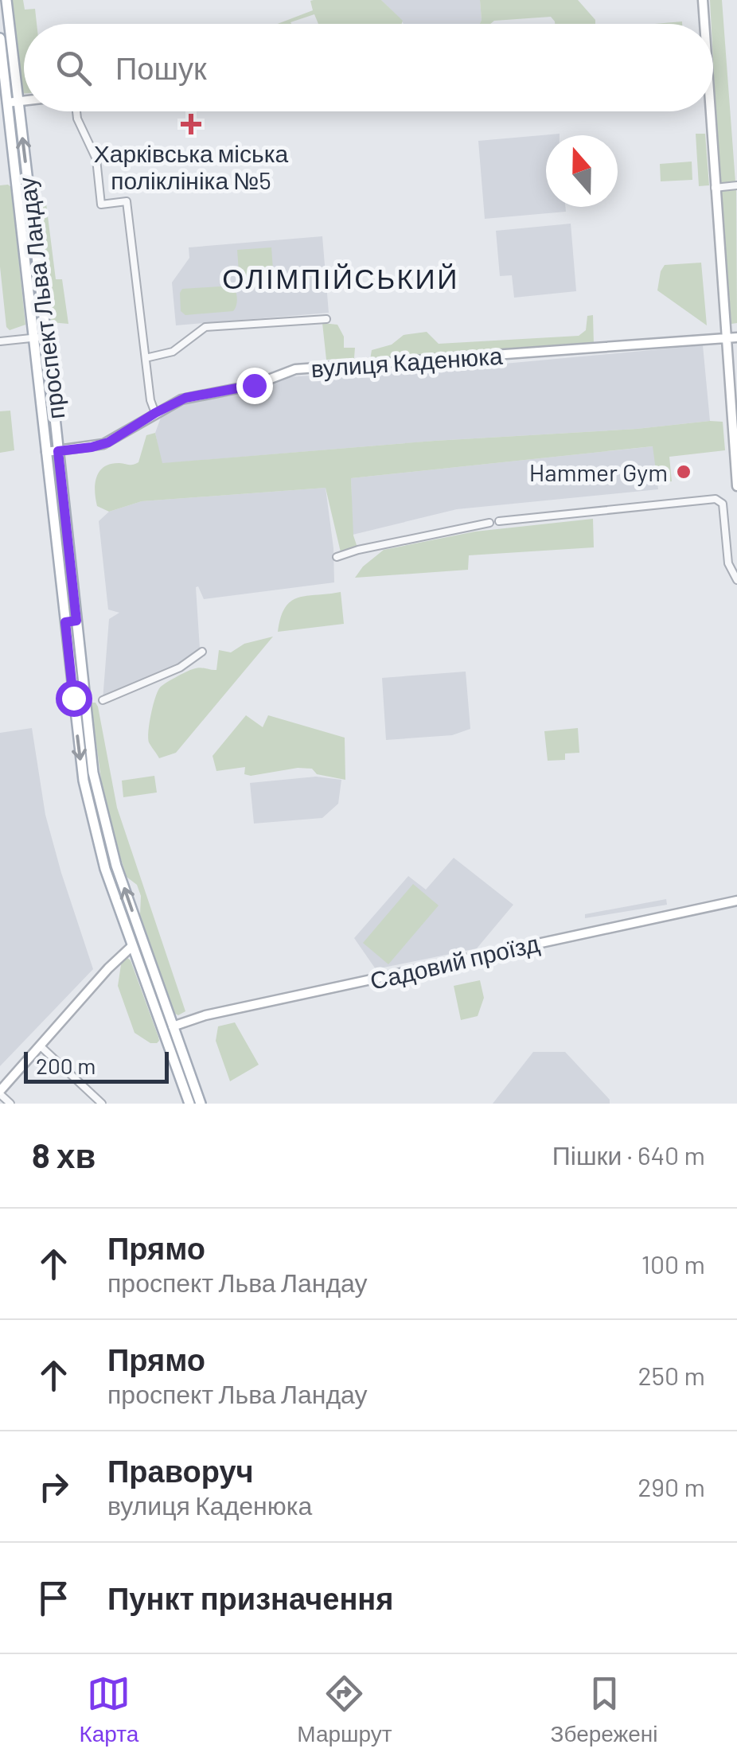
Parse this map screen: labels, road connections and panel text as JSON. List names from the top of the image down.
{
  "streets": {
    "main road": ["проспект Льва Ландау"],
    "street": ["вулиця Каденюка", "Садовий проїзд"]
  },
  "crossings": [
    ["проспект Льва Ландау", "вулиця Каденюка"],
    ["проспект Льва Ландау", "Садовий проїзд"]
  ],
  "districts": ["ОЛІМПІЙСЬКИЙ"],
  "places": {
    "health": ["Харківська міська поліклініка №5"],
    "other": ["Hammer Gym"]
  },
  "scale_bar": "200 m",
  "north": "top",
  "page": {
    "search": "Пошук",
    "scale": "200 m",
    "heading": ["8 хв", "Пішки · 640 m"],
    "list": [
      ["Прямо", "проспект Льва Ландау", "100 m"],
      ["Прямо", "проспект Льва Ландау", "250 m"],
      ["Праворуч", "вулиця Каденюка", "290 m"],
      "Пункт призначення"
    ],
    "nav": ["Карта", "Маршрут", "Збережені"]
  }
}
